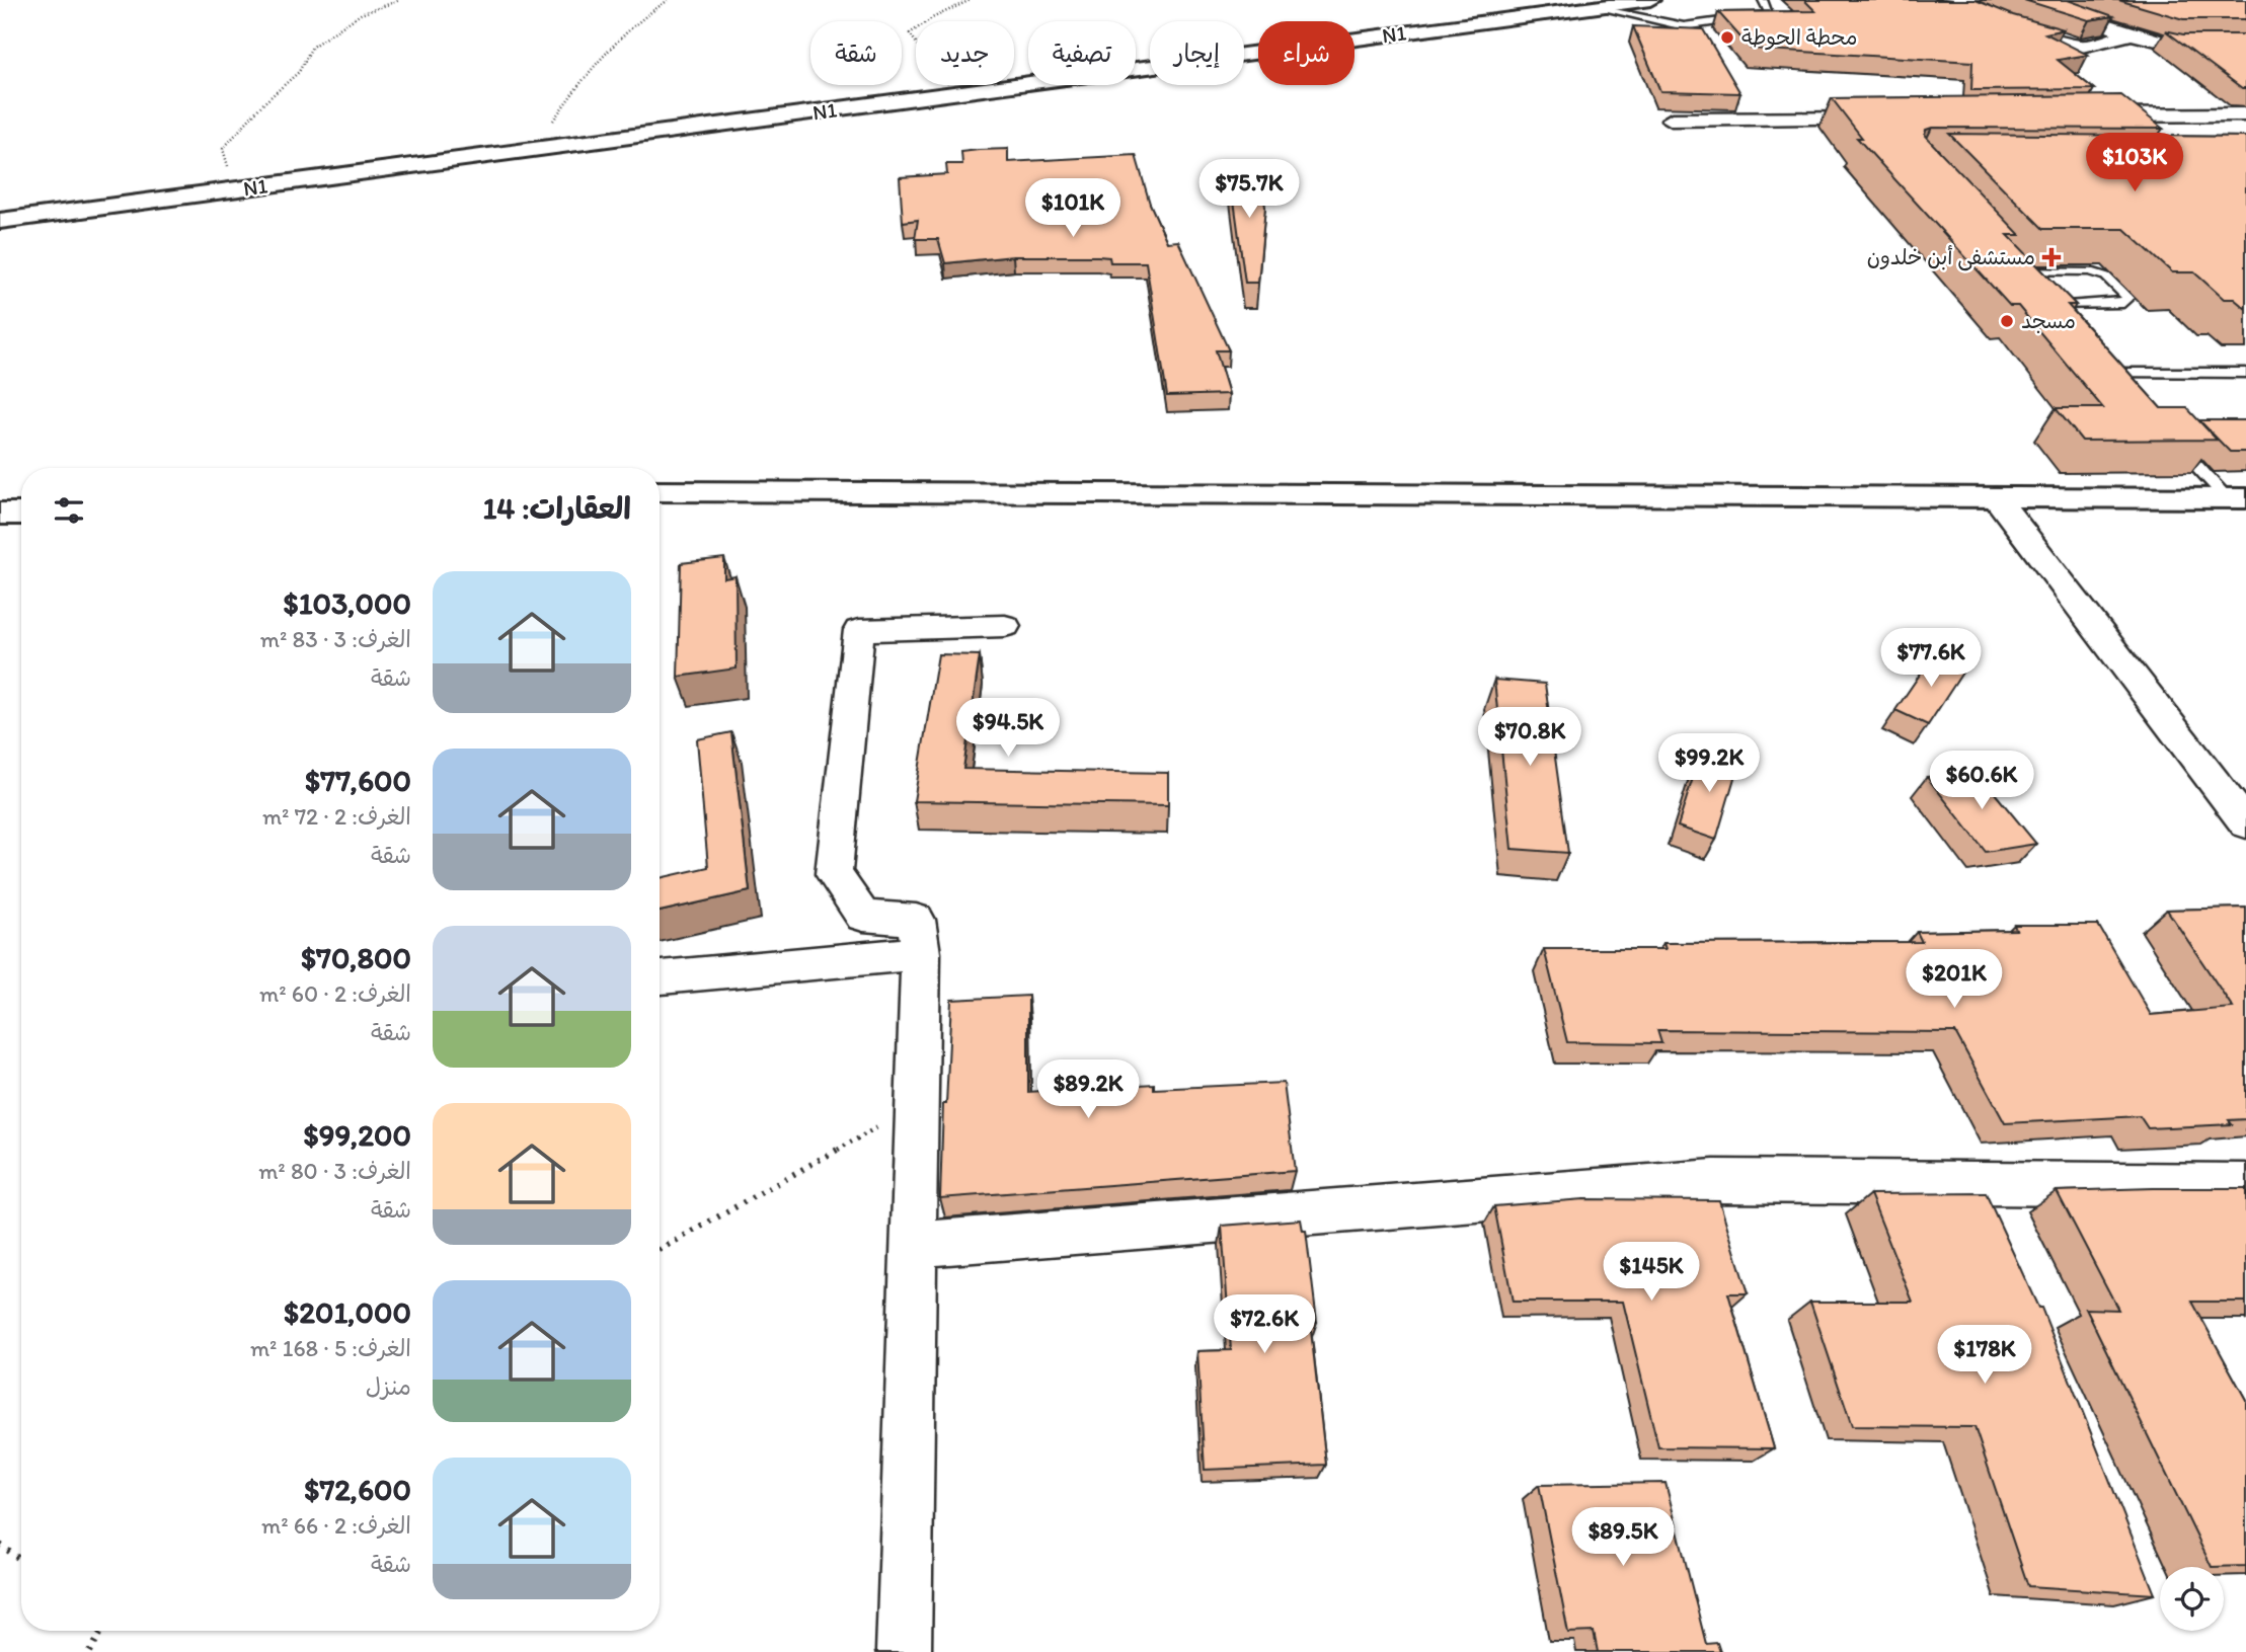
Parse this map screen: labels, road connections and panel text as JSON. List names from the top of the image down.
{
  "streets": {
    "main road": ["N1"]
  },
  "places": {
    "other": ["محطة الحوطة", "مسجد"],
    "health": ["مستشفى أبن خلدون"]
  },
  "page": {
    "chip": [
      "شراء",
      "إيجار",
      "تصفية",
      "جديد",
      "شقة"
    ],
    "price": [
      "$103K",
      "$75.7K",
      "$101K",
      "$77.6K",
      "$94.5K",
      "$70.8K",
      "$99.2K",
      "$60.6K",
      "$201K",
      "$89.2K",
      "$145K",
      "$72.6K",
      "$178K",
      "$89.5K"
    ],
    "heading": "العقارات: 14",
    "list": [
      {
        "name": "$103,000",
        "note": "الغرف: 3 · 83 m² · شقة"
      },
      {
        "name": "$77,600",
        "note": "الغرف: 2 · 72 m² · شقة"
      },
      {
        "name": "$70,800",
        "note": "الغرف: 2 · 60 m² · شقة"
      },
      {
        "name": "$99,200",
        "note": "الغرف: 3 · 80 m² · شقة"
      },
      {
        "name": "$201,000",
        "note": "الغرف: 5 · 168 m² · منزل"
      },
      {
        "name": "$72,600",
        "note": "الغرف: 2 · 66 m² · شقة"
      }
    ]
  }
}
